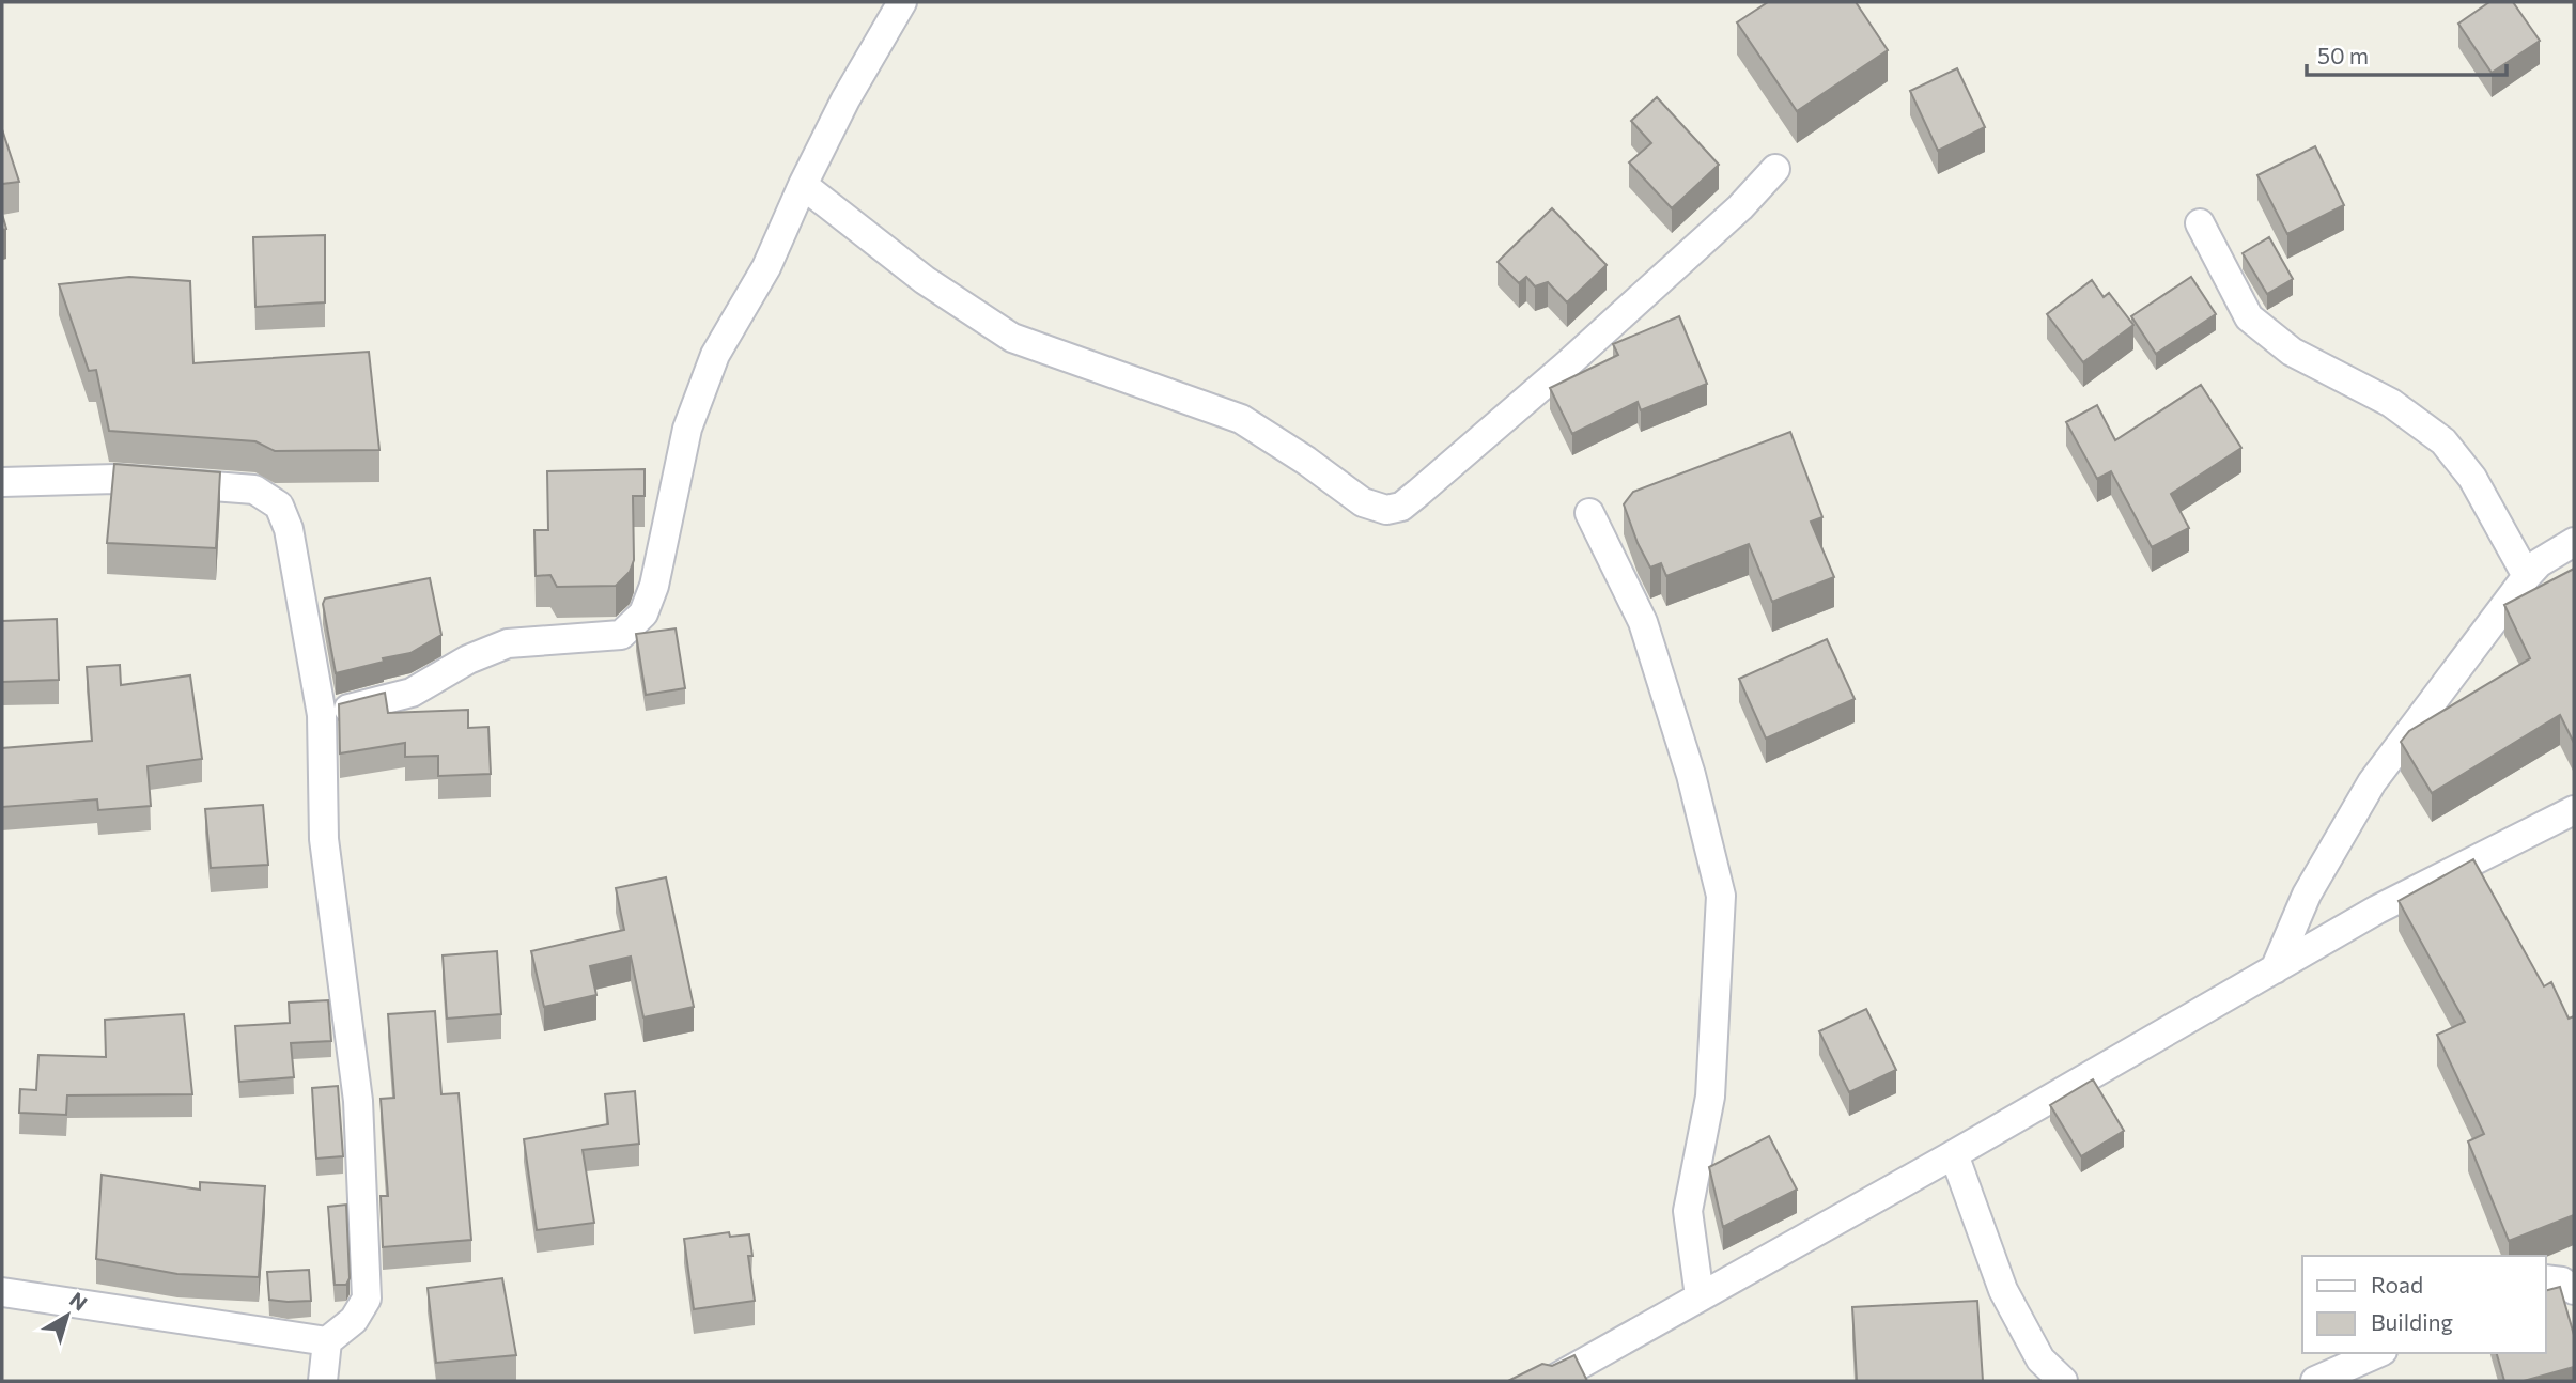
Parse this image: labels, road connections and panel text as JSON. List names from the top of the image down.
{
  "legend": ["Road", "Building"],
  "scale_bar": "50 m",
  "north": "top right"
}
